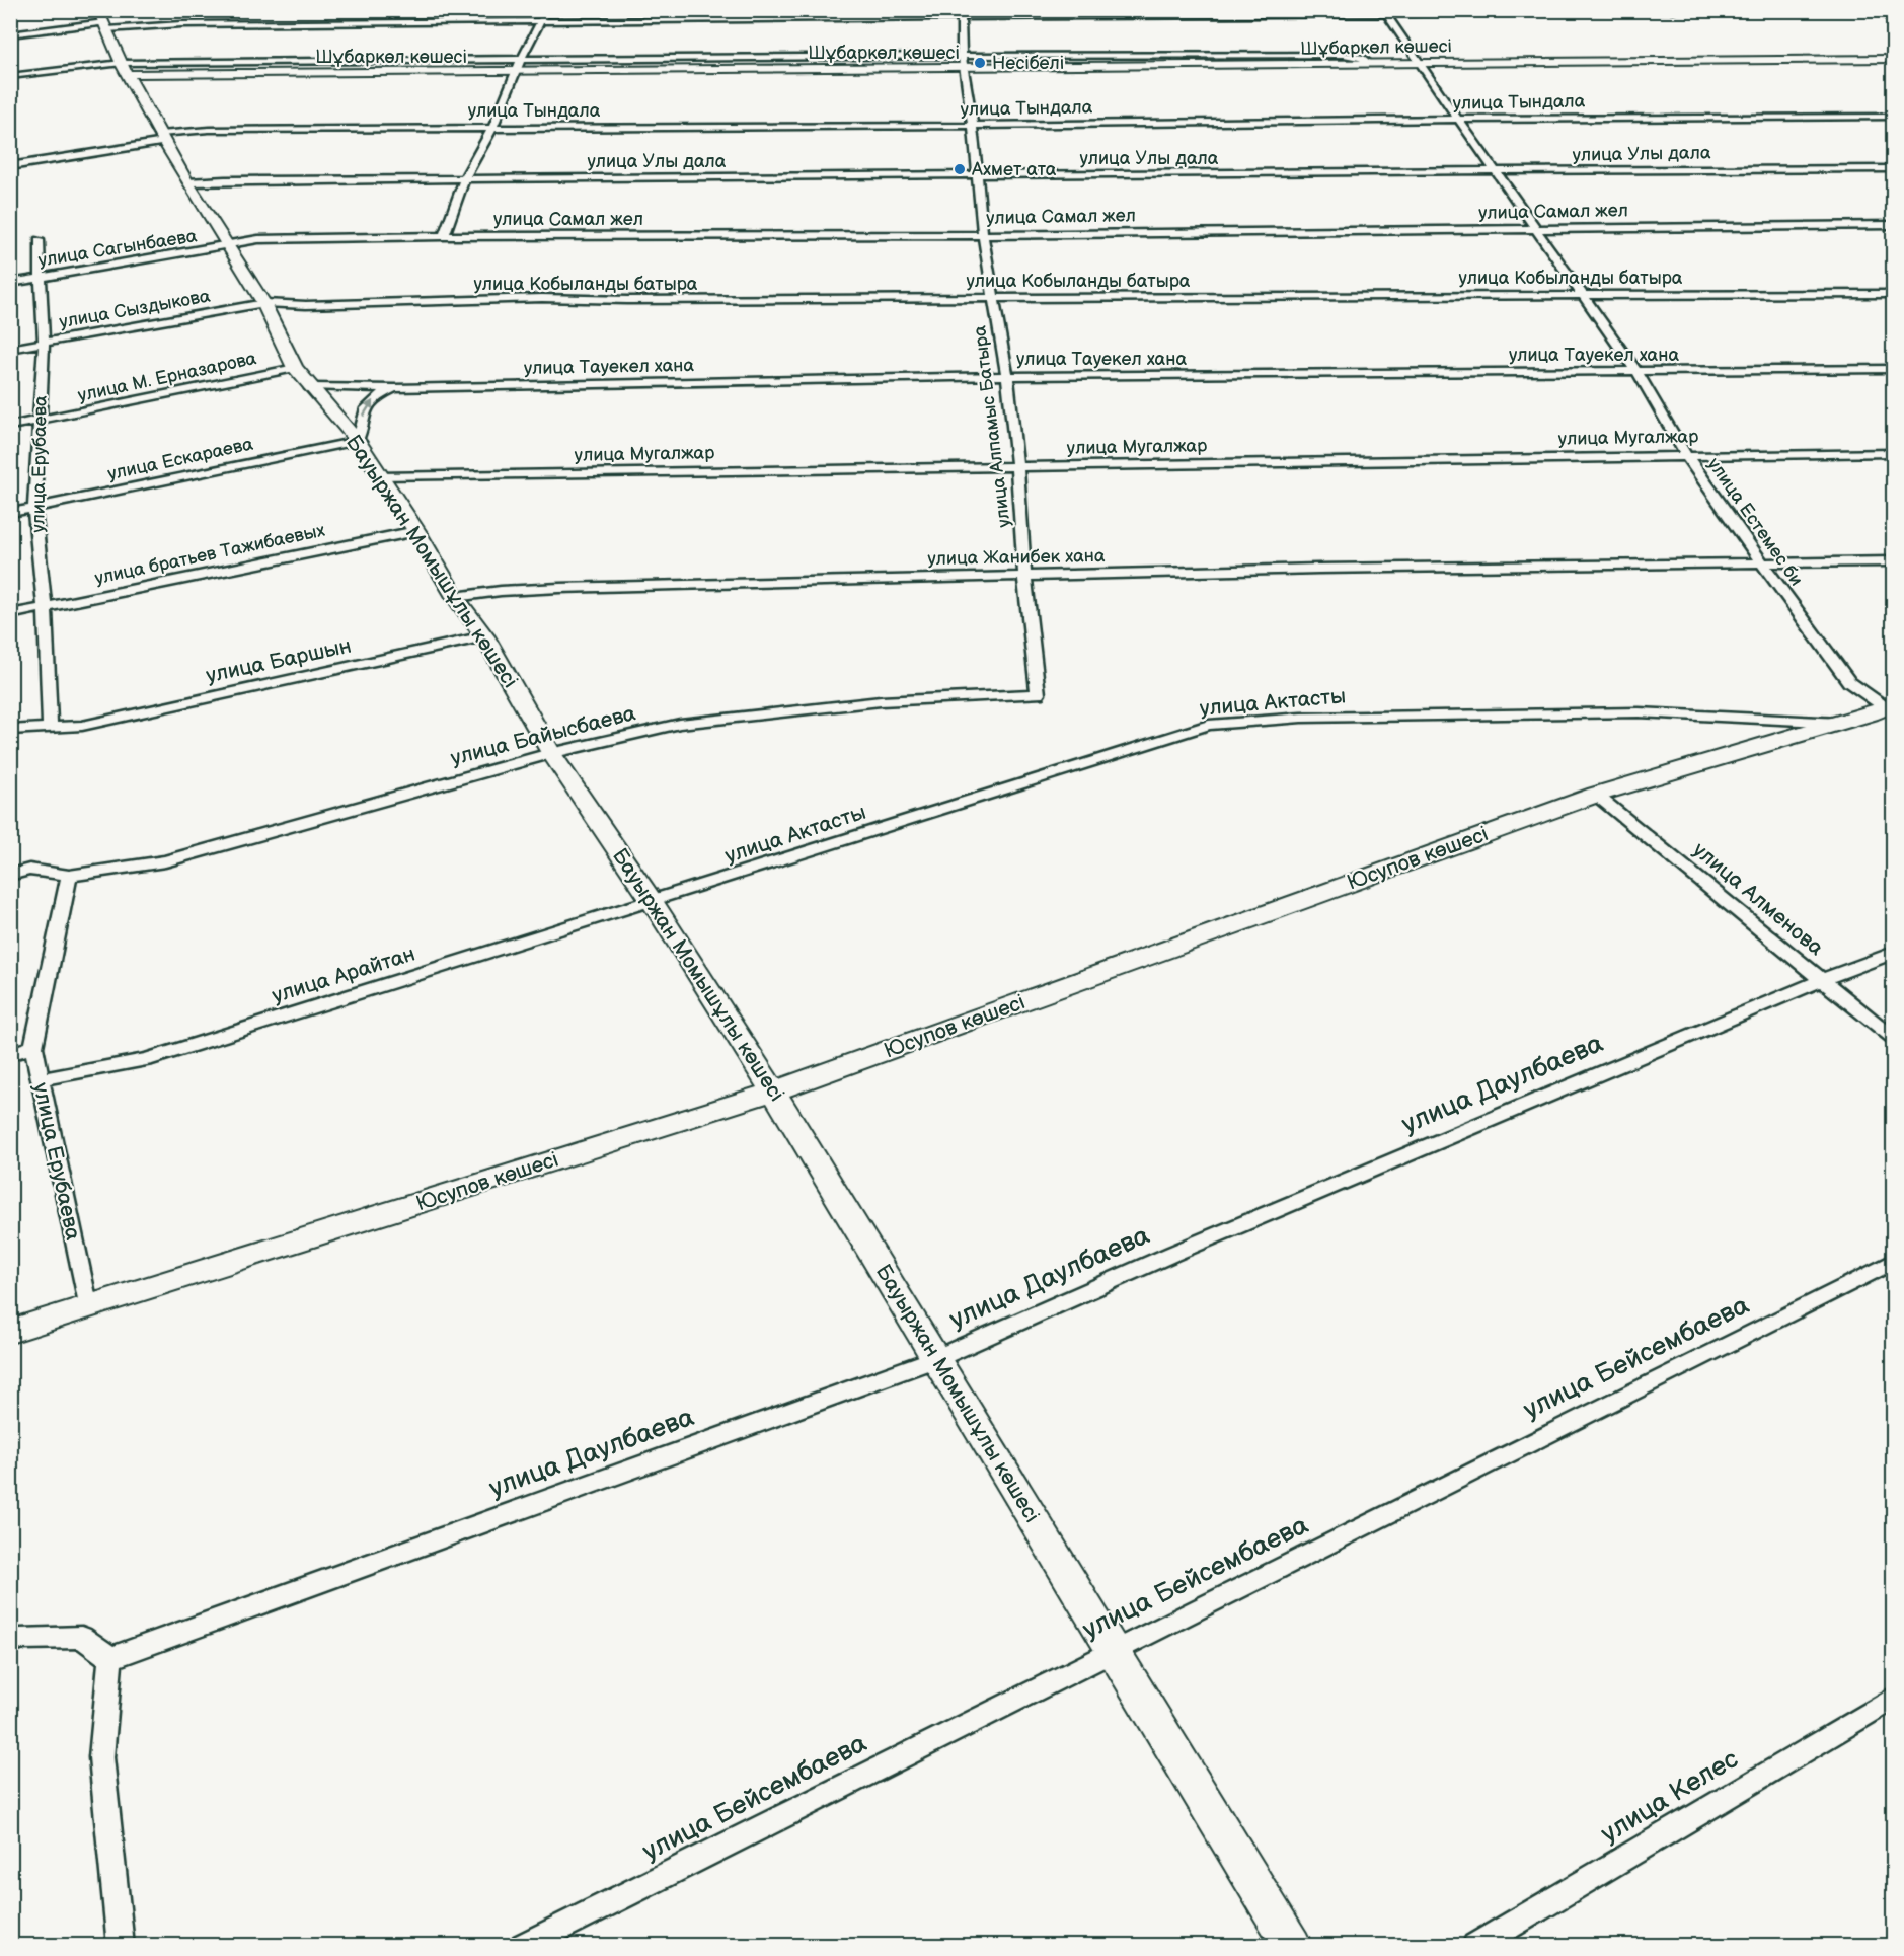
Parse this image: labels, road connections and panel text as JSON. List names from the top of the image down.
{
  "streets": {
    "street": [
      "Шұбаркөл көшесі",
      "улица Тындала",
      "улица Улы дала",
      "улица Самал жел",
      "улица Сагынбаева",
      "улица Кобыланды батыра",
      "улица Сыздыкова",
      "улица Тауекел хана",
      "улица М. Ерназарова",
      "улица Алпамыс Батыра",
      "улица Мугалжар",
      "улица Ескараева",
      "улица Ерубаева",
      "улица Естемес би",
      "улица братьев Тажибаевых",
      "улица Жанибек хана",
      "Бауыржан Момышұлы көшесі",
      "улица Баршын",
      "улица Актасты",
      "улица Байысбаева",
      "Юсупов көшесі",
      "улица Алменова",
      "улица Арайтан",
      "улица Даулбаева",
      "улица Бейсембаева",
      "улица Келес"
    ]
  },
  "crossings": [
    ["Шұбаркөл көшесі", "улица Алпамыс Батыра"],
    ["Шұбаркөл көшесі", "улица Естемес би"],
    ["Шұбаркөл көшесі", "Бауыржан Момышұлы көшесі"],
    ["улица Тындала", "улица Алпамыс Батыра"],
    ["улица Тындала", "улица Естемес би"],
    ["улица Тындала", "Бауыржан Момышұлы көшесі"],
    ["улица Улы дала", "улица Алпамыс Батыра"],
    ["улица Улы дала", "улица Естемес би"],
    ["улица Улы дала", "Бауыржан Момышұлы көшесі"],
    ["улица Самал жел", "улица Сагынбаева"],
    ["улица Самал жел", "улица Алпамыс Батыра"],
    ["улица Самал жел", "улица Естемес би"],
    ["улица Самал жел", "Бауыржан Момышұлы көшесі"],
    ["улица Сагынбаева", "улица Ерубаева"],
    ["улица Сагынбаева", "Бауыржан Момышұлы көшесі"],
    ["улица Кобыланды батыра", "улица Сыздыкова"],
    ["улица Кобыланды батыра", "улица Алпамыс Батыра"],
    ["улица Кобыланды батыра", "улица Естемес би"],
    ["улица Кобыланды батыра", "Бауыржан Момышұлы көшесі"],
    ["улица Сыздыкова", "улица Ерубаева"],
    ["улица Сыздыкова", "Бауыржан Момышұлы көшесі"],
    ["улица Тауекел хана", "улица М. Ерназарова"],
    ["улица Тауекел хана", "улица Алпамыс Батыра"],
    ["улица Тауекел хана", "улица Естемес би"],
    ["улица Тауекел хана", "Бауыржан Момышұлы көшесі"],
    ["улица М. Ерназарова", "улица Ерубаева"],
    ["улица М. Ерназарова", "Бауыржан Момышұлы көшесі"],
    ["улица Алпамыс Батыра", "улица Мугалжар"],
    ["улица Алпамыс Батыра", "улица Жанибек хана"],
    ["улица Алпамыс Батыра", "улица Байысбаева"],
    ["улица Мугалжар", "улица Естемес би"],
    ["улица Мугалжар", "Бауыржан Момышұлы көшесі"],
    ["улица Ескараева", "улица Ерубаева"],
    ["улица Ескараева", "Бауыржан Момышұлы көшесі"],
    ["улица Ерубаева", "улица братьев Тажибаевых"],
    ["улица Ерубаева", "улица Баршын"],
    ["улица Ерубаева", "улица Байысбаева"],
    ["улица Ерубаева", "Юсупов көшесі"],
    ["улица Ерубаева", "улица Арайтан"],
    ["улица Естемес би", "улица Жанибек хана"],
    ["улица Естемес би", "Юсупов көшесі"],
    ["улица братьев Тажибаевых", "Бауыржан Момышұлы көшесі"],
    ["улица Жанибек хана", "Бауыржан Момышұлы көшесі"],
    ["Бауыржан Момышұлы көшесі", "улица Баршын"],
    ["Бауыржан Момышұлы көшесі", "улица Актасты"],
    ["Бауыржан Момышұлы көшесі", "улица Байысбаева"],
    ["Бауыржан Момышұлы көшесі", "Юсупов көшесі"],
    ["Бауыржан Момышұлы көшесі", "улица Арайтан"],
    ["Бауыржан Момышұлы көшесі", "улица Даулбаева"],
    ["Бауыржан Момышұлы көшесі", "улица Бейсембаева"],
    ["улица Актасты", "Юсупов көшесі"],
    ["улица Актасты", "улица Арайтан"],
    ["Юсупов көшесі", "улица Алменова"],
    ["улица Алменова", "улица Даулбаева"]
  ],
  "places": ["Несібелі", "Ахмет ата"]
}
